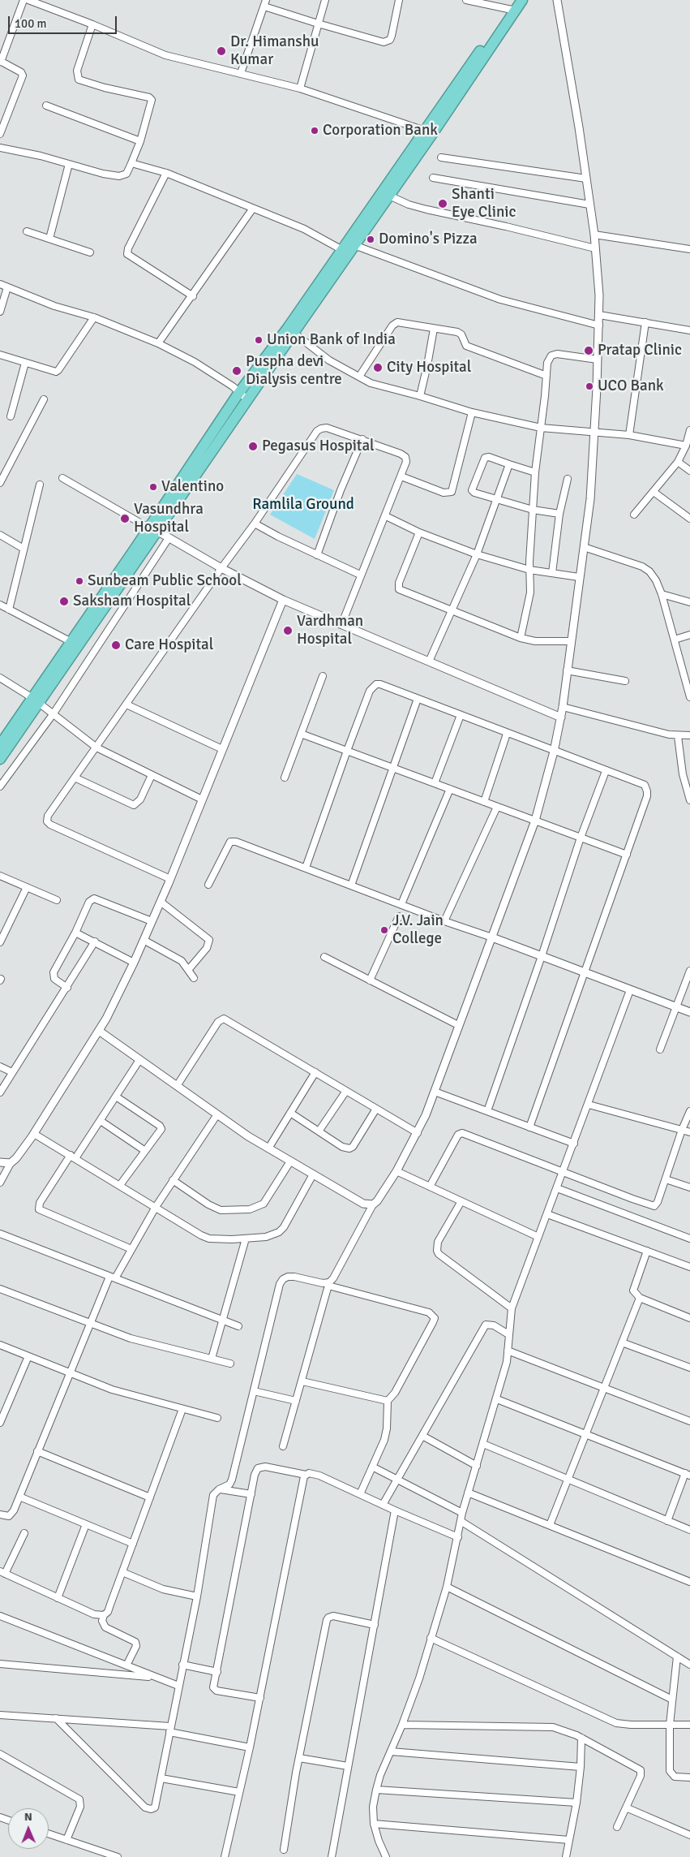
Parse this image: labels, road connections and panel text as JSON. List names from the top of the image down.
{
  "parks": ["Ramlila Ground"],
  "places": [
    "Dr. Himanshu Kumar",
    "Corporation Bank",
    "Shanti Eye Clinic",
    "Domino's Pizza",
    "Union Bank of India",
    "Pratap Clinic",
    "City Hospital",
    "Puspha devi Dialysis centre",
    "UCO Bank",
    "Pegasus Hospital",
    "Valentino",
    "Vasundhra Hospital",
    "Sunbeam Public School",
    "Saksham Hospital",
    "Vardhman Hospital",
    "Care Hospital",
    "J.V. Jain College"
  ],
  "scale_bar": "100 m",
  "north": "top"
}
